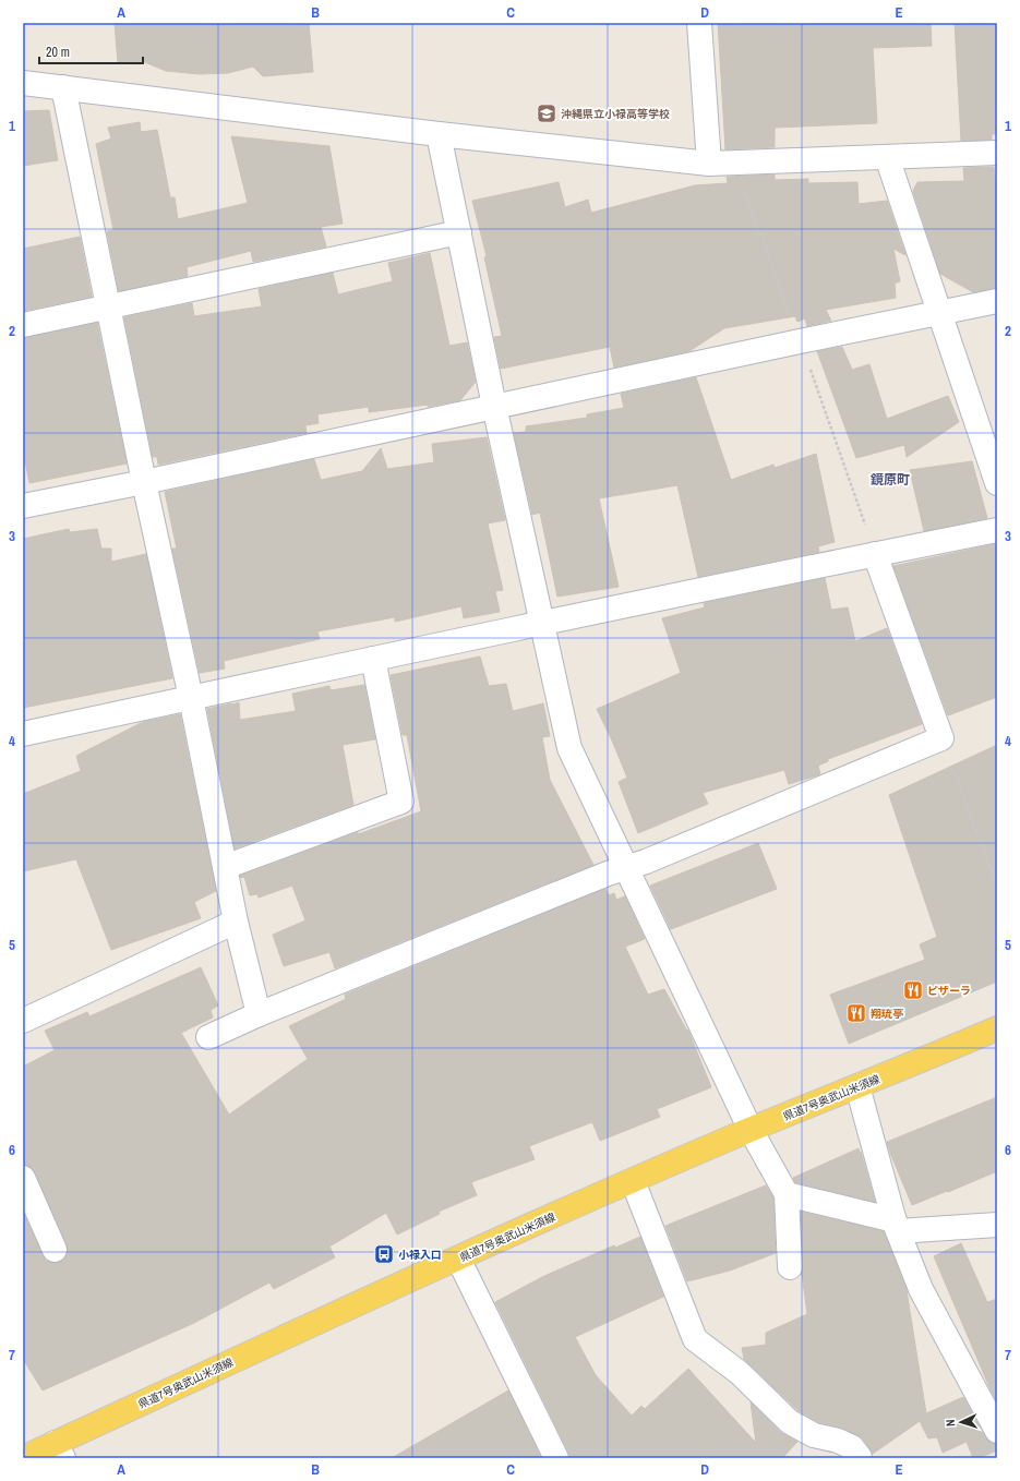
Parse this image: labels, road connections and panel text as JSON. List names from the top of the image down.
{
  "streets": {
    "main road": ["県道7号奥武山米須線"]
  },
  "districts": ["鏡原町"],
  "places": {
    "school or university": ["沖縄県立小禄高等学校"],
    "restaurant": ["ピザーラ", "翔琉亭"],
    "bus stop": ["小禄入口"]
  },
  "scale_bar": "20 m",
  "north": "left",
  "grid": {
    "columns": [
      "A",
      "B",
      "C",
      "D",
      "E"
    ],
    "rows": [
      "1",
      "2",
      "3",
      "4",
      "5",
      "6",
      "7"
    ]
  }
}
